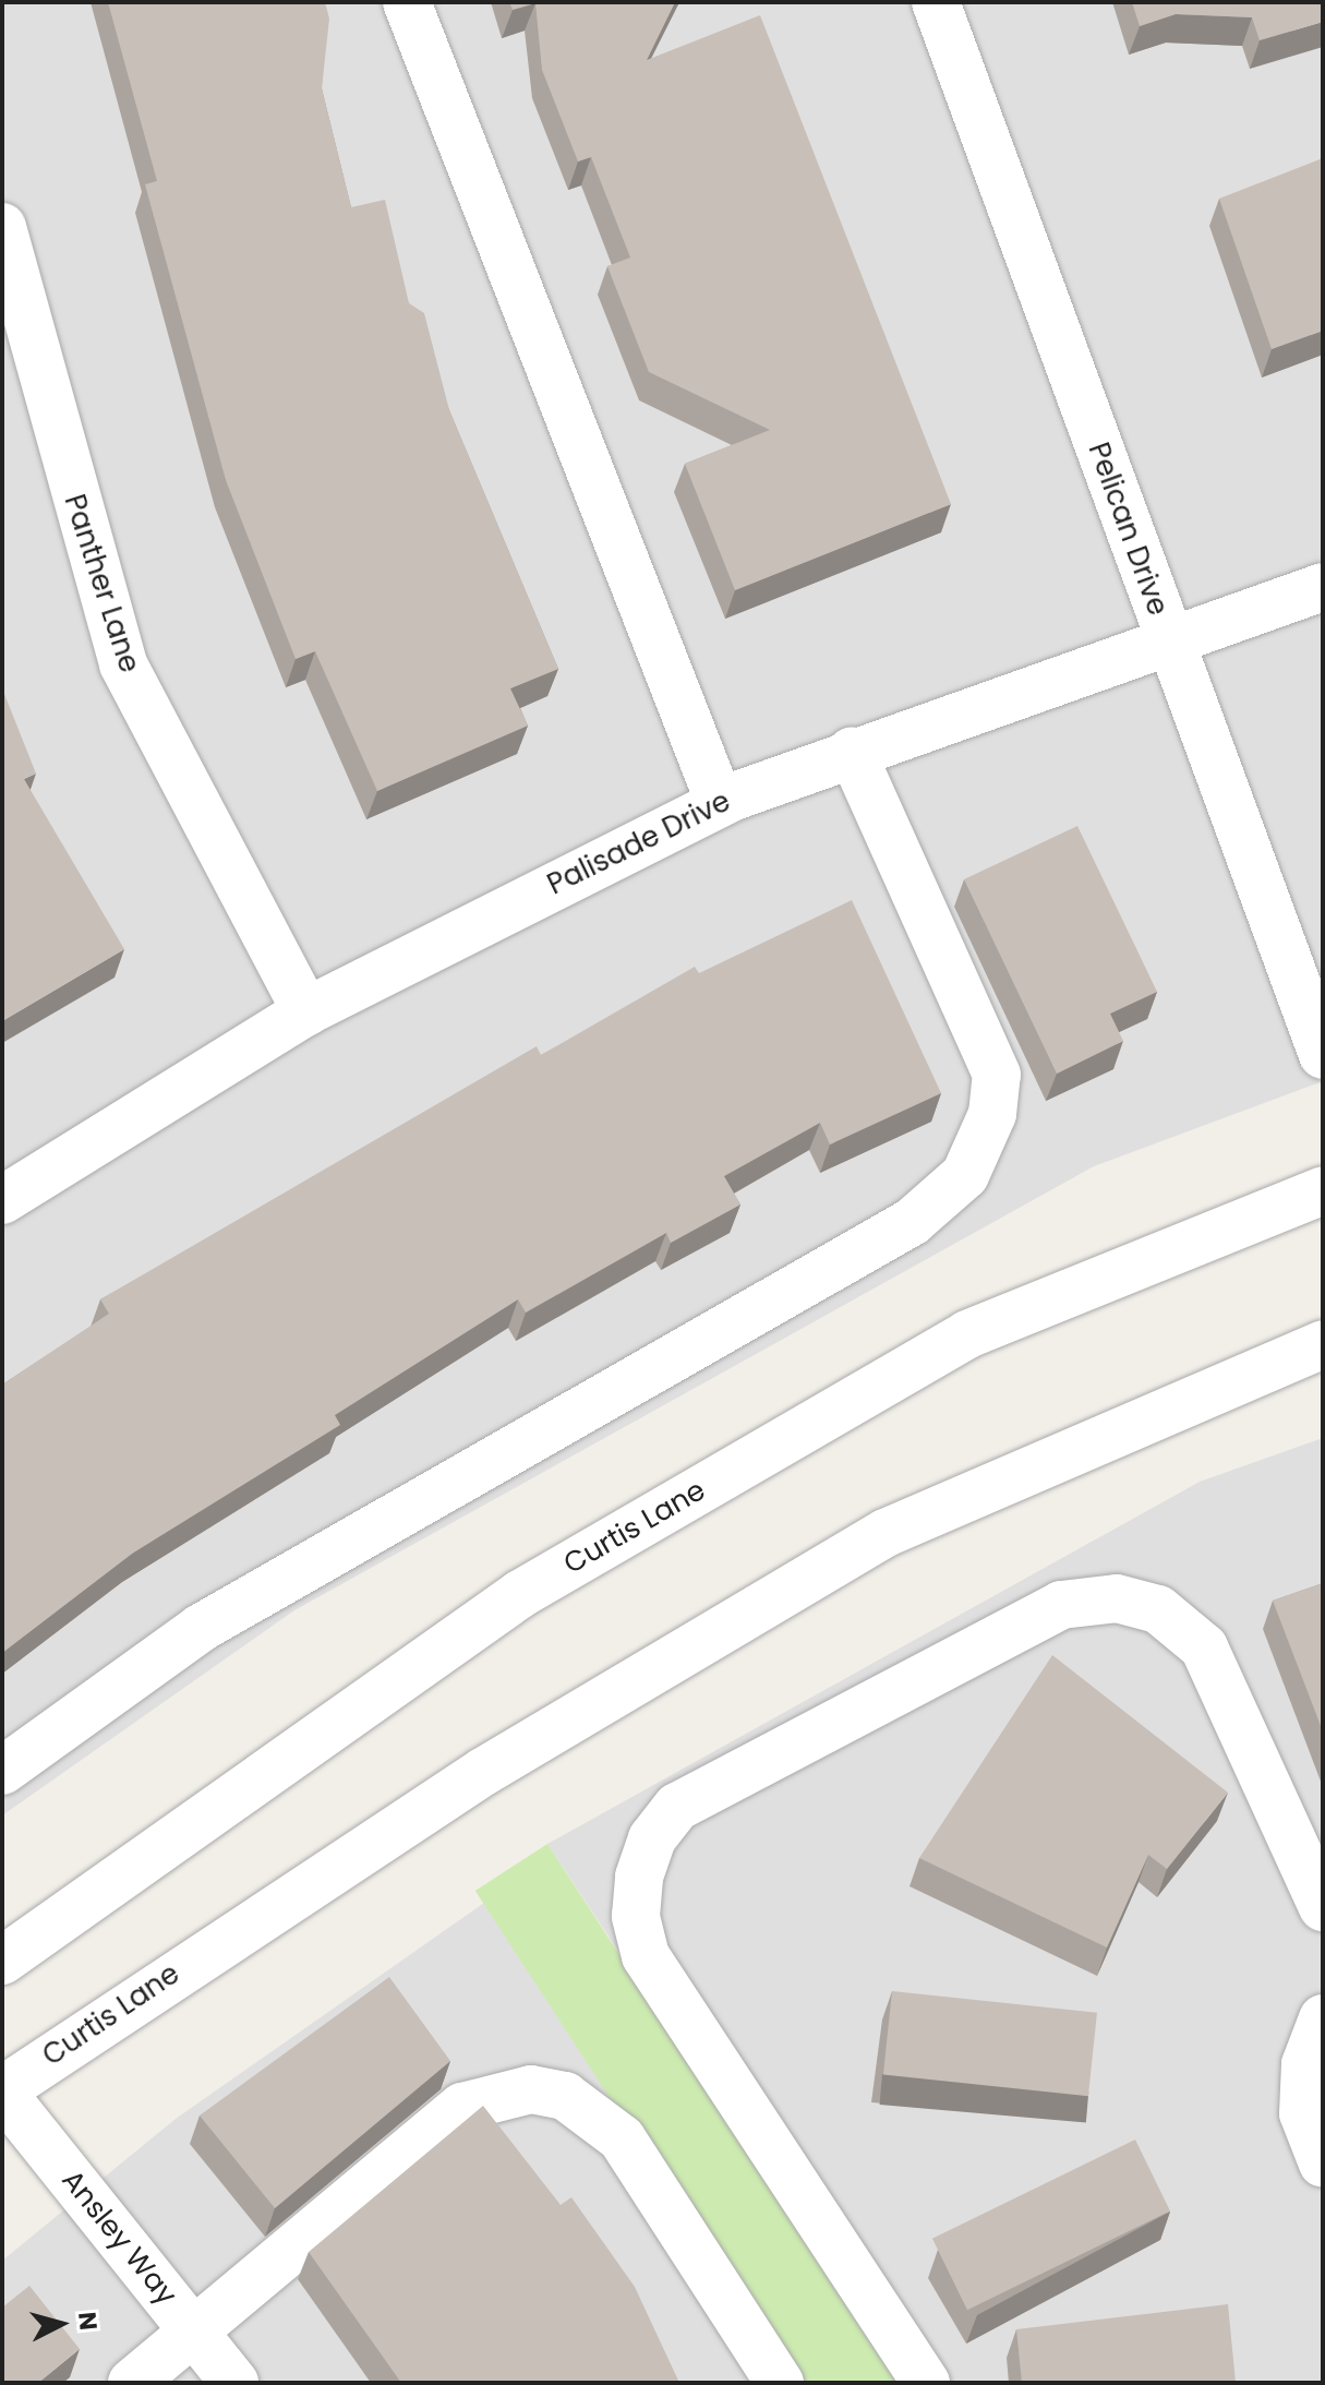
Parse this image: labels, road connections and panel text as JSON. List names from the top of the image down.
{
  "streets": {
    "street": [
      "Pelican Drive",
      "Panther Lane",
      "Palisade Drive",
      "Curtis Lane",
      "Ansley Way"
    ]
  },
  "crossings": [
    ["Pelican Drive", "Palisade Drive"],
    ["Panther Lane", "Palisade Drive"],
    ["Curtis Lane", "Ansley Way"]
  ],
  "north": "right"
}
